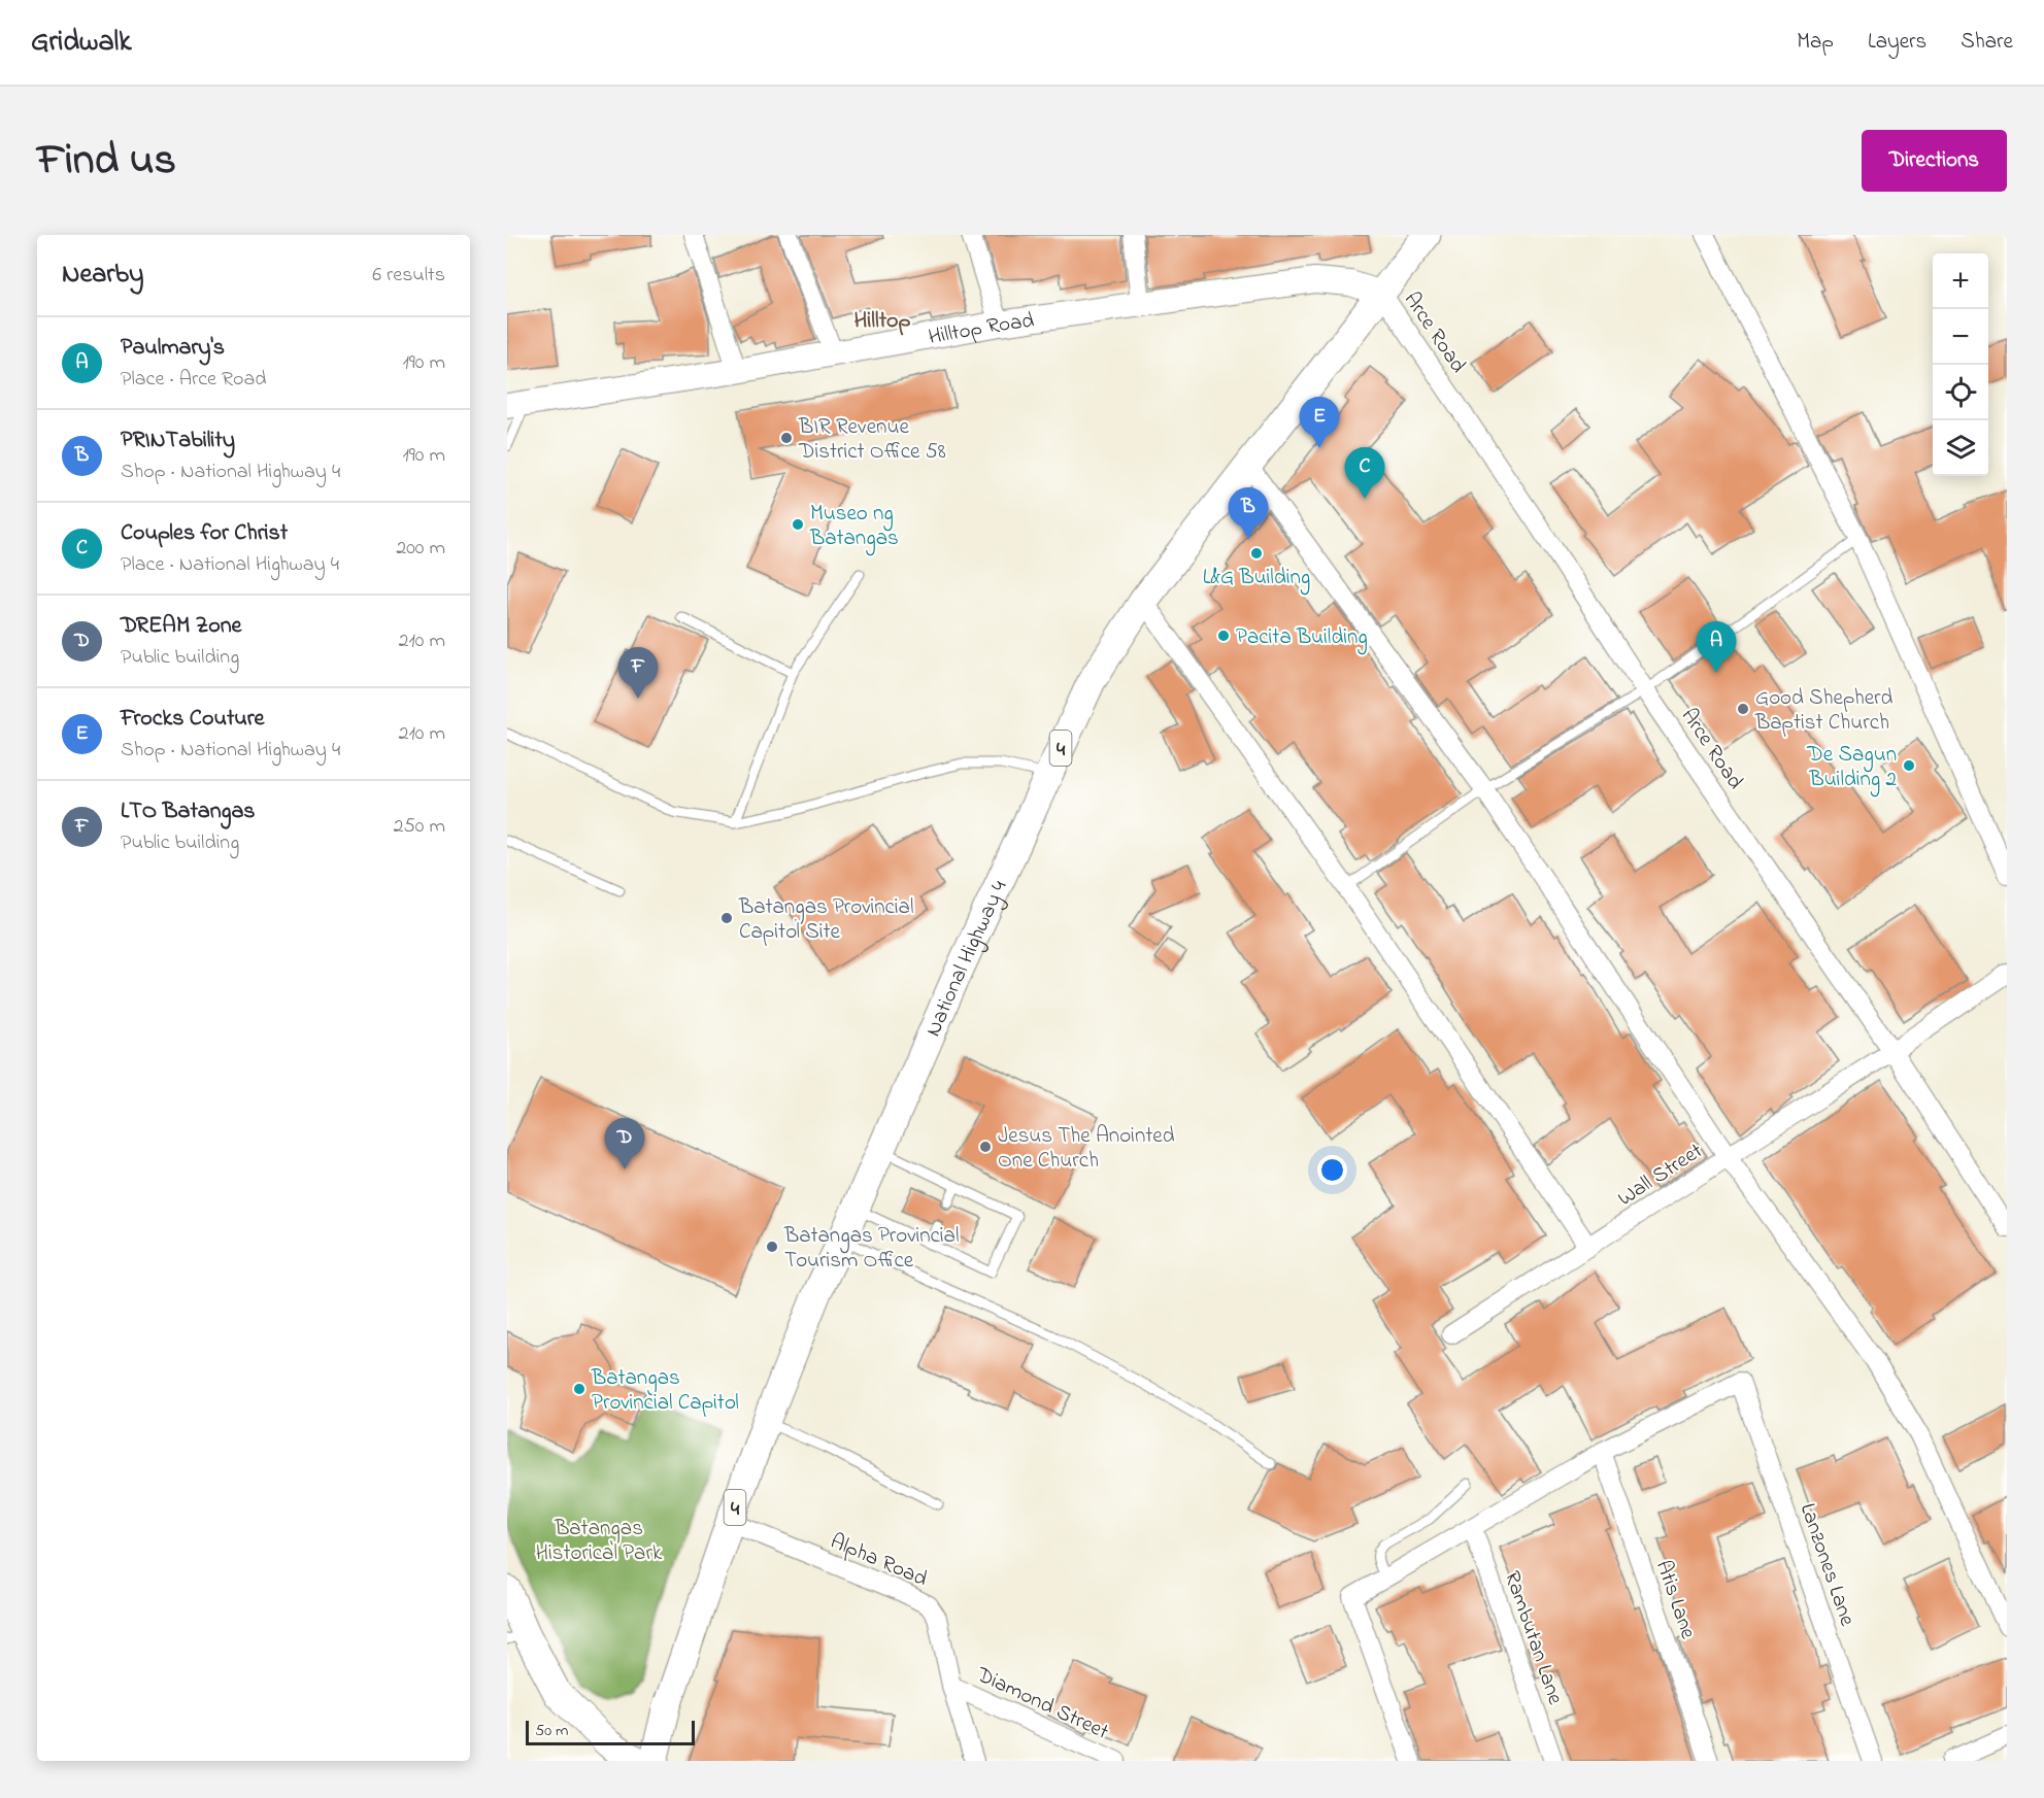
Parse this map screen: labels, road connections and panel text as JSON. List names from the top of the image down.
{
  "streets": {
    "main road": ["4", "National Highway 4"],
    "street": [
      "Hilltop Road",
      "Arce Road",
      "Wall Street",
      "Alpha Road",
      "Lanzones Lane",
      "Atis Lane",
      "Rambutan Lane",
      "Diamond Street"
    ]
  },
  "crossings": [
    ["Hilltop Road", "Arce Road"],
    ["Hilltop Road", "National Highway 4"],
    ["Arce Road", "National Highway 4"],
    ["Arce Road", "Wall Street"],
    ["National Highway 4", "Alpha Road"],
    ["Alpha Road", "Diamond Street"],
    ["Lanzones Lane", "Atis Lane"]
  ],
  "districts": ["Hilltop"],
  "parks": ["Batangas Historical Park"],
  "places": [
    "BIR Revenue District Office 58",
    "Museo ng Batangas",
    "L&G Building",
    "Pacita Building",
    "Good Shepherd Baptist Church",
    "De Sagun Building 2",
    "Batangas Provincial Capitol Site",
    "Jesus The Anointed One Church",
    "Batangas Provincial Tourism Office",
    "Batangas Provincial Capitol"
  ],
  "scale_bar": "50 m",
  "page": {
    "header": "Gridwalk",
    "nav": ["Map", "Layers", "Share"],
    "title": "Find us",
    "buttons": "Directions",
    "heading": ["Nearby", "6 results"],
    "map_buttons": ["+", "−"],
    "list": [
      {
        "mark": "A",
        "name": "Paulmary's",
        "note": "Place · Arce Road",
        "value": "190 m"
      },
      {
        "mark": "B",
        "name": "PRINTability",
        "note": "Shop · National Highway 4",
        "value": "190 m"
      },
      {
        "mark": "C",
        "name": "Couples for Christ",
        "note": "Place · National Highway 4",
        "value": "200 m"
      },
      {
        "mark": "D",
        "name": "DREAM Zone",
        "note": "Public building",
        "value": "210 m"
      },
      {
        "mark": "E",
        "name": "Frocks Couture",
        "note": "Shop · National Highway 4",
        "value": "210 m"
      },
      {
        "mark": "F",
        "name": "LTO Batangas",
        "note": "Public building",
        "value": "250 m"
      }
    ],
    "pins": [
      "E",
      "C",
      "B",
      "A",
      "F",
      "D"
    ],
    "scale": "50 m"
  }
}
